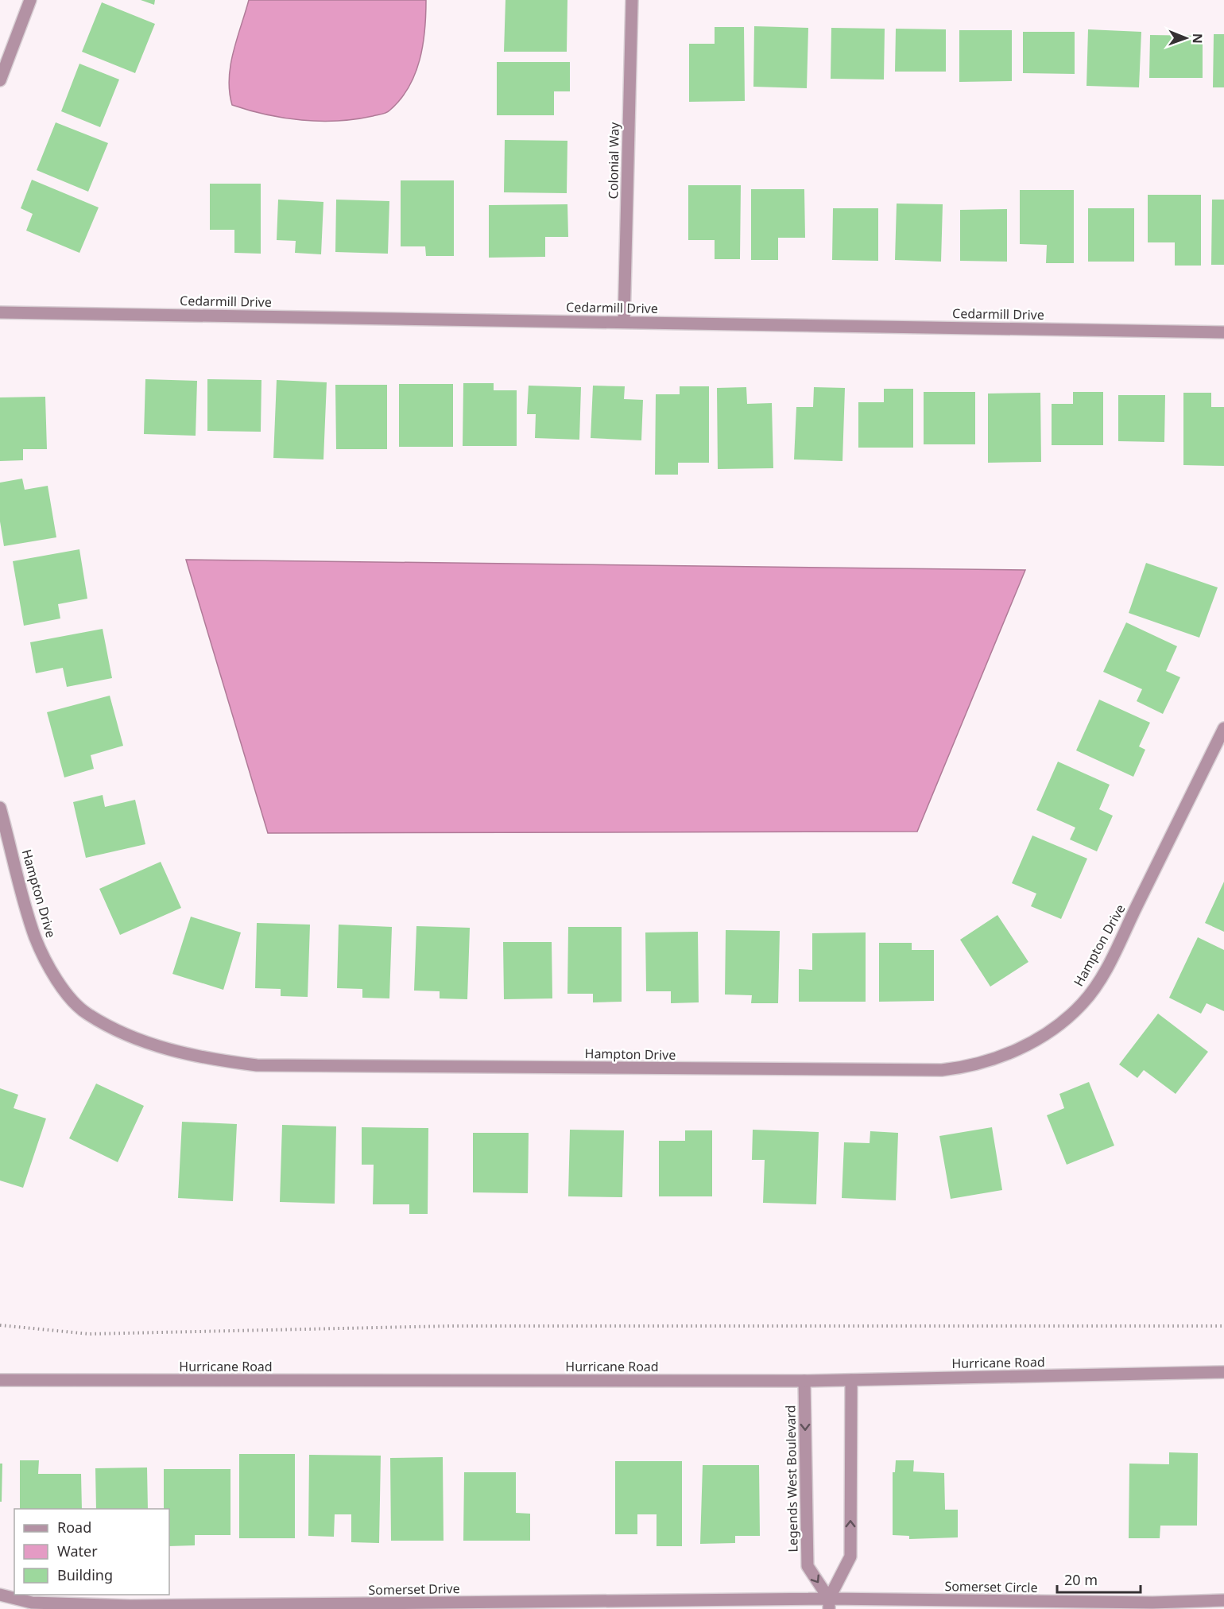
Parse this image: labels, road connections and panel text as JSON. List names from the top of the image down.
{
  "streets": {
    "street": [
      "Colonial Way",
      "Cedarmill Drive",
      "Hampton Drive",
      "Hurricane Road",
      "Legends West Boulevard",
      "Somerset Circle",
      "Somerset Drive"
    ]
  },
  "crossings": [
    ["Colonial Way", "Cedarmill Drive"],
    ["Hurricane Road", "Legends West Boulevard"],
    ["Legends West Boulevard", "Somerset Circle"],
    ["Legends West Boulevard", "Somerset Drive"],
    ["Somerset Circle", "Somerset Drive"]
  ],
  "legend": ["Road", "Water", "Building"],
  "scale_bar": "20 m",
  "north": "right"
}
